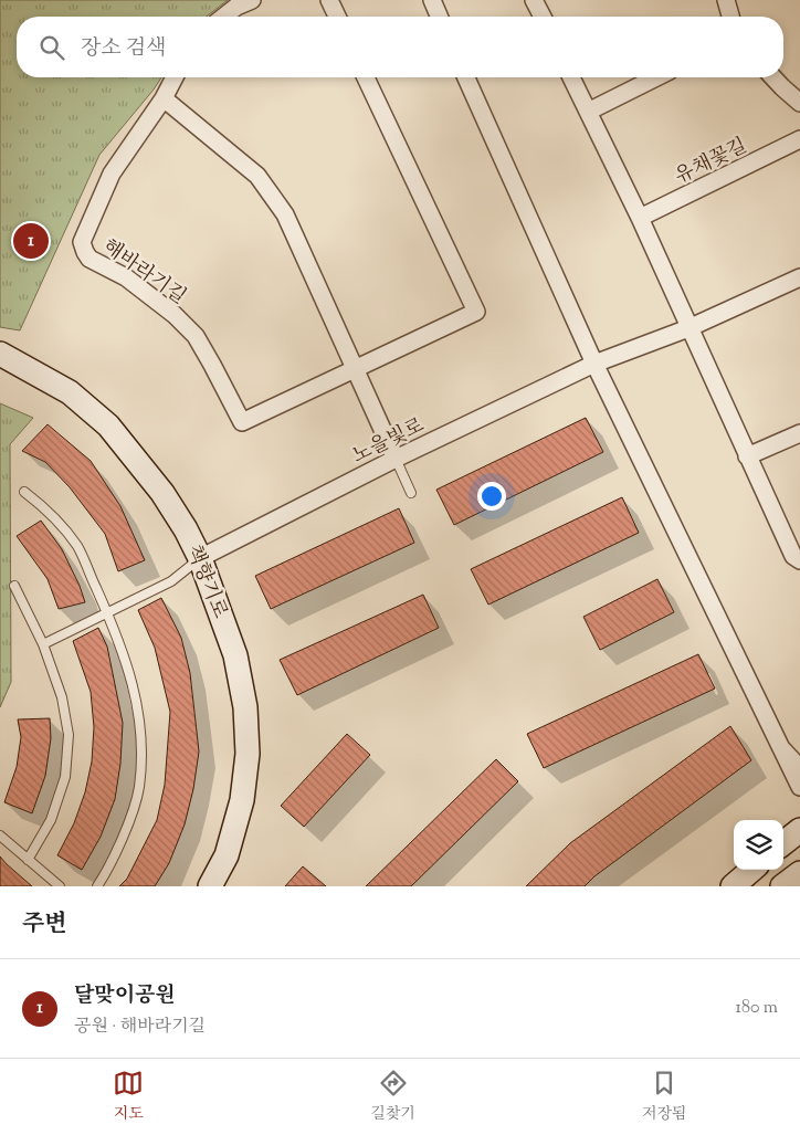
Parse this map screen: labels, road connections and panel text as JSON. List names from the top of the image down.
{
  "streets": {
    "street": [
      "유채꽃길",
      "해바라기길",
      "노을빛로",
      "책향기로"
    ]
  },
  "crossings": [
    ["노을빛로", "책향기로"]
  ],
  "page": {
    "search": "장소 검색",
    "pins": "1",
    "heading": "주변",
    "list": [
      {
        "mark": "1",
        "name": "달맞이공원",
        "note": "공원 · 해바라기길",
        "value": "180 m"
      }
    ],
    "nav": ["지도", "길찾기", "저장됨"]
  }
}
